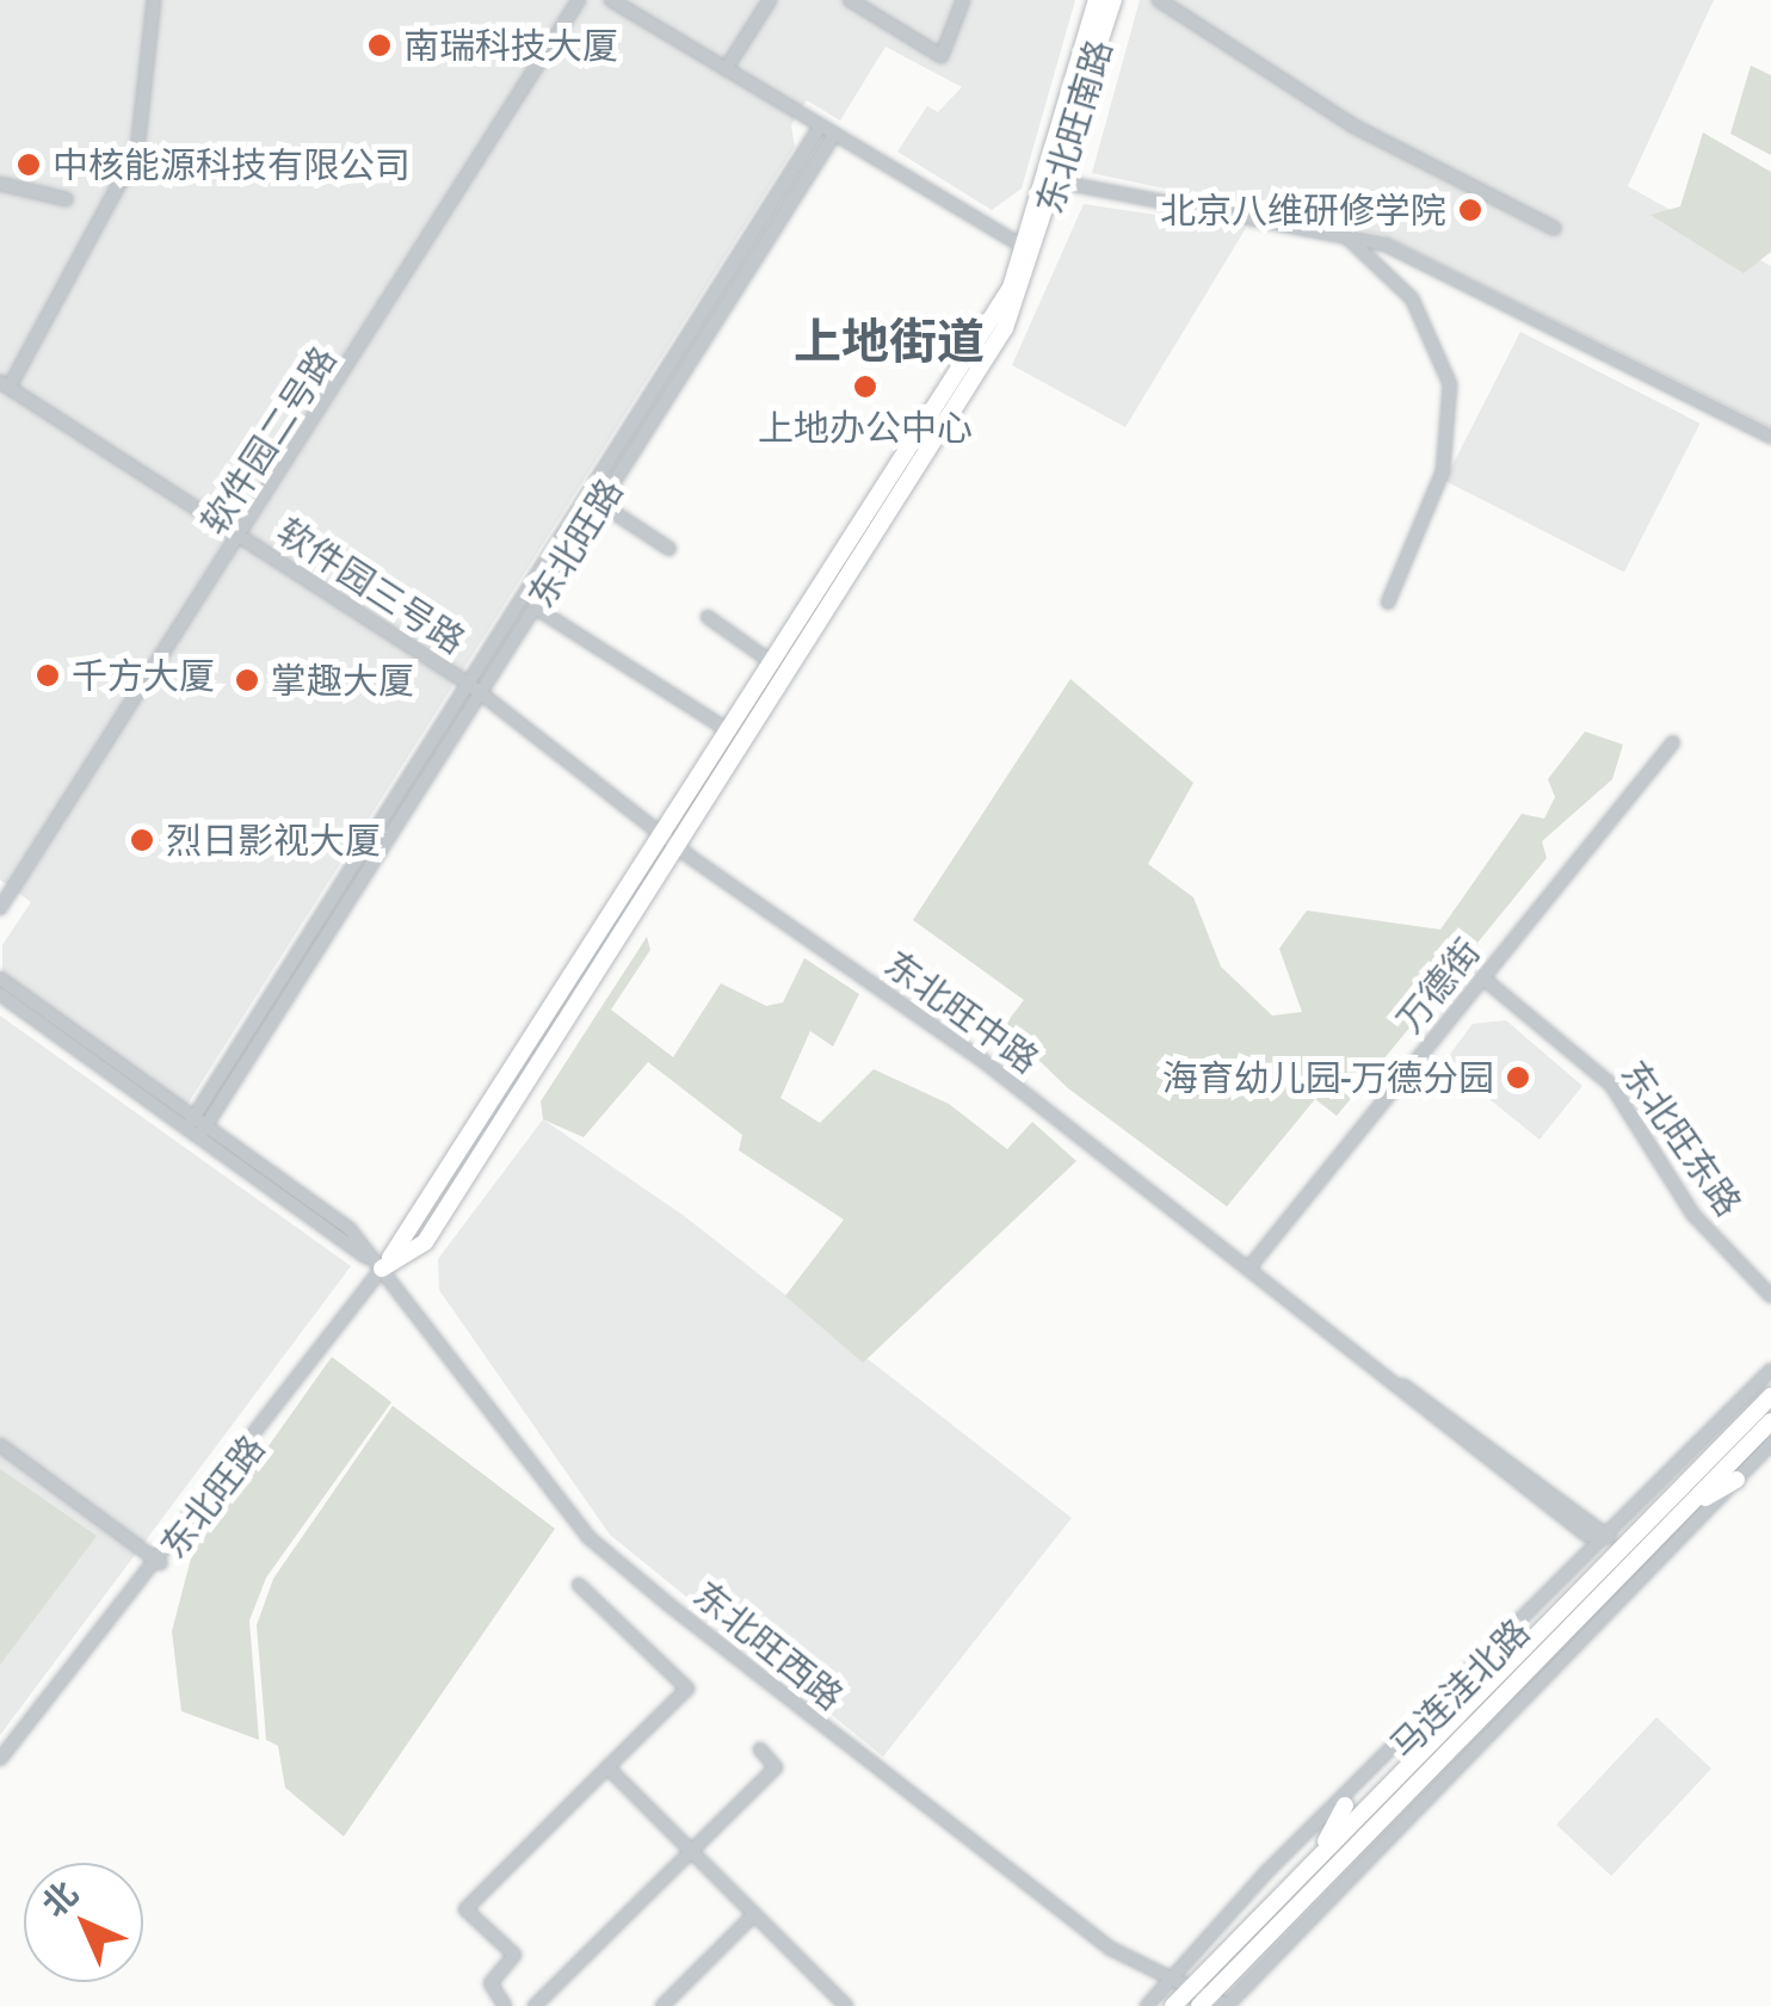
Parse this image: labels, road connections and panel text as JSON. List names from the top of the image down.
{
  "streets": {
    "main road": ["东北旺南路", "东北旺路", "马连洼北路"],
    "street": [
      "软件园二号路",
      "软件园三号路",
      "万德街",
      "东北旺中路",
      "东北旺东路",
      "东北旺西路"
    ]
  },
  "crossings": [
    ["东北旺南路", "东北旺路"],
    ["软件园二号路", "软件园三号路"],
    ["东北旺路", "软件园三号路"],
    ["东北旺路", "东北旺中路"],
    ["东北旺路", "东北旺西路"],
    ["软件园三号路", "东北旺中路"],
    ["万德街", "东北旺中路"],
    ["万德街", "东北旺东路"],
    ["东北旺中路", "马连洼北路"],
    ["东北旺西路", "马连洼北路"]
  ],
  "districts": ["上地街道"],
  "places": [
    "南瑞科技大厦",
    "中核能源科技有限公司",
    "北京八维研修学院",
    "上地办公中心",
    "千方大厦",
    "掌趣大厦",
    "烈日影视大厦",
    "海育幼儿园-万德分园"
  ],
  "north": "top left"
}
